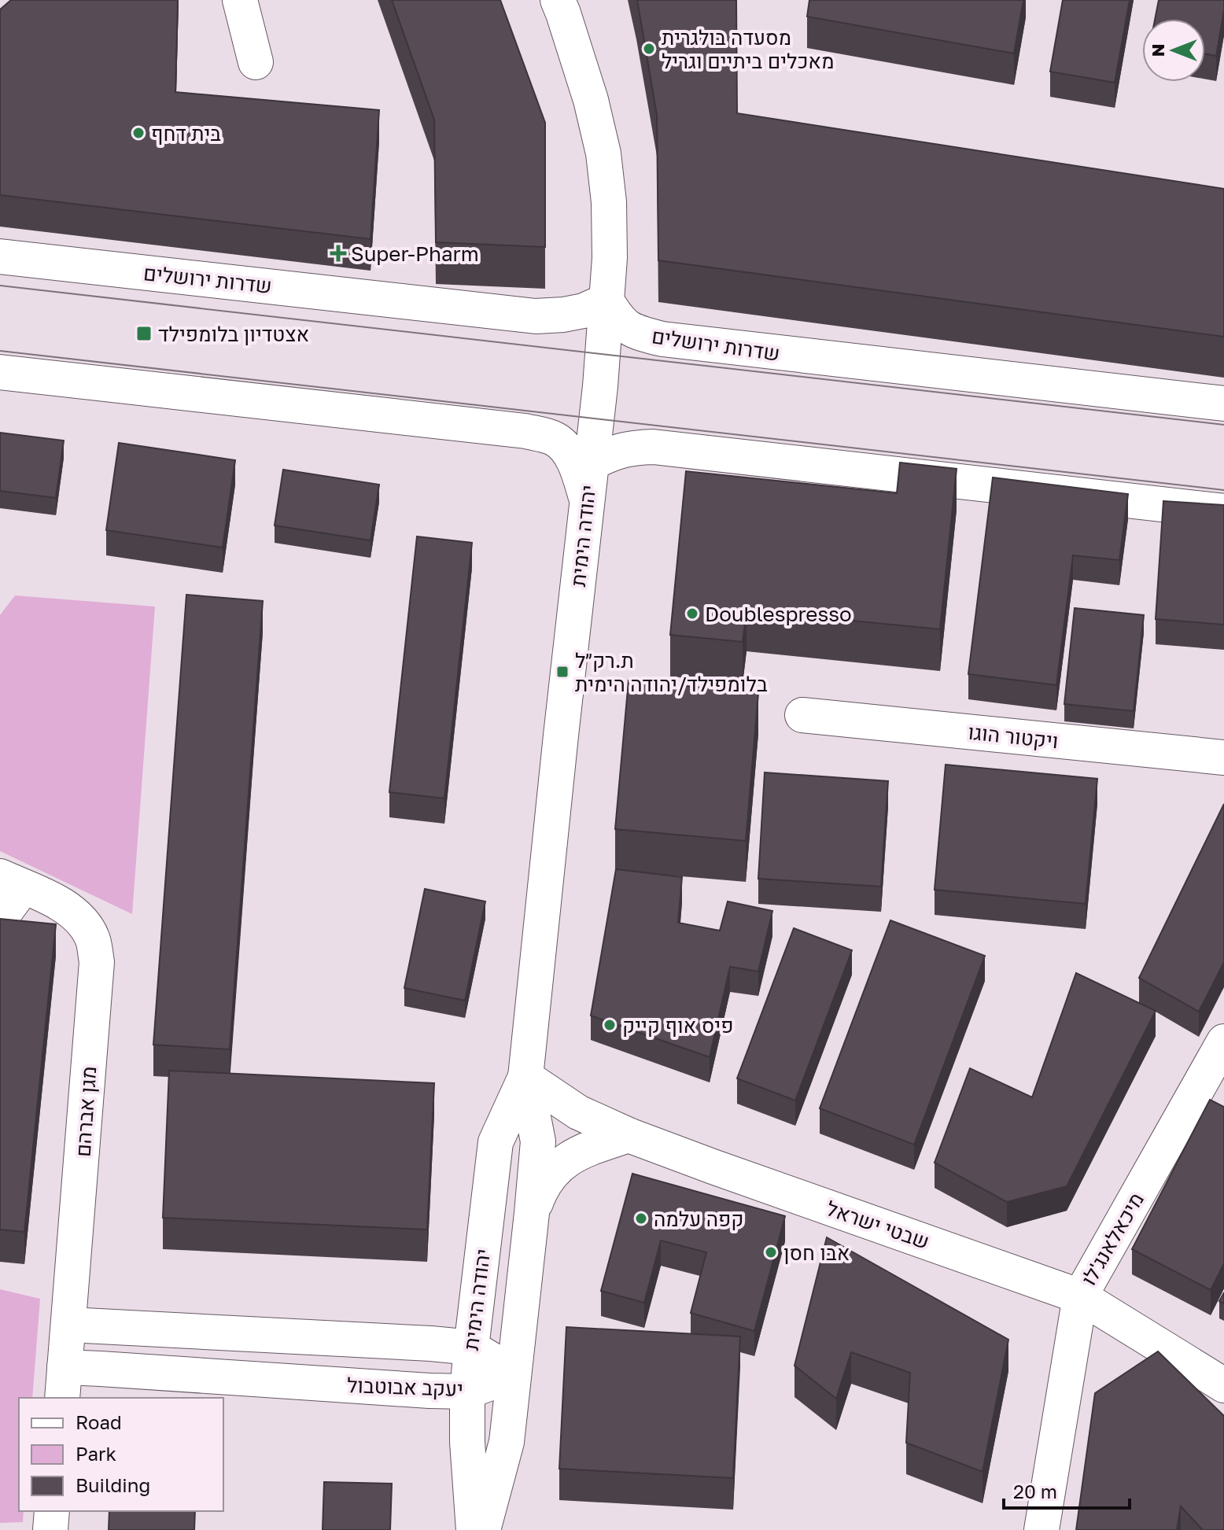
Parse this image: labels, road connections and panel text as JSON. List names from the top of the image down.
{
  "streets": {
    "street": [
      "שדרות ירושלים",
      "יהודה הימית",
      "ויקטור הוגו",
      "מגן אברהם",
      "שבטי ישראל",
      "מיכאלאנג'לו",
      "יעקב אבוטבול"
    ]
  },
  "crossings": [
    ["שדרות ירושלים", "יהודה הימית"],
    ["יהודה הימית", "שבטי ישראל"],
    ["יהודה הימית", "יעקב אבוטבול"],
    ["מגן אברהם", "יעקב אבוטבול"],
    ["שבטי ישראל", "מיכאלאנג'לו"]
  ],
  "places": {
    "other": [
      "מסעדה בולגרית מאכלים ביתיים וגריל",
      "בית דחף",
      "Doublespresso",
      "פיס אוף קייק",
      "קפה עלמה",
      "אבו חסן"
    ],
    "health": ["Super-Pharm"],
    "transit": ["אצטדיון בלומפילד", "ת.רק״ל בלומפילד/יהודה הימית"]
  },
  "legend": ["Road", "Park", "Building"],
  "scale_bar": "20 m",
  "north": "left"
}
